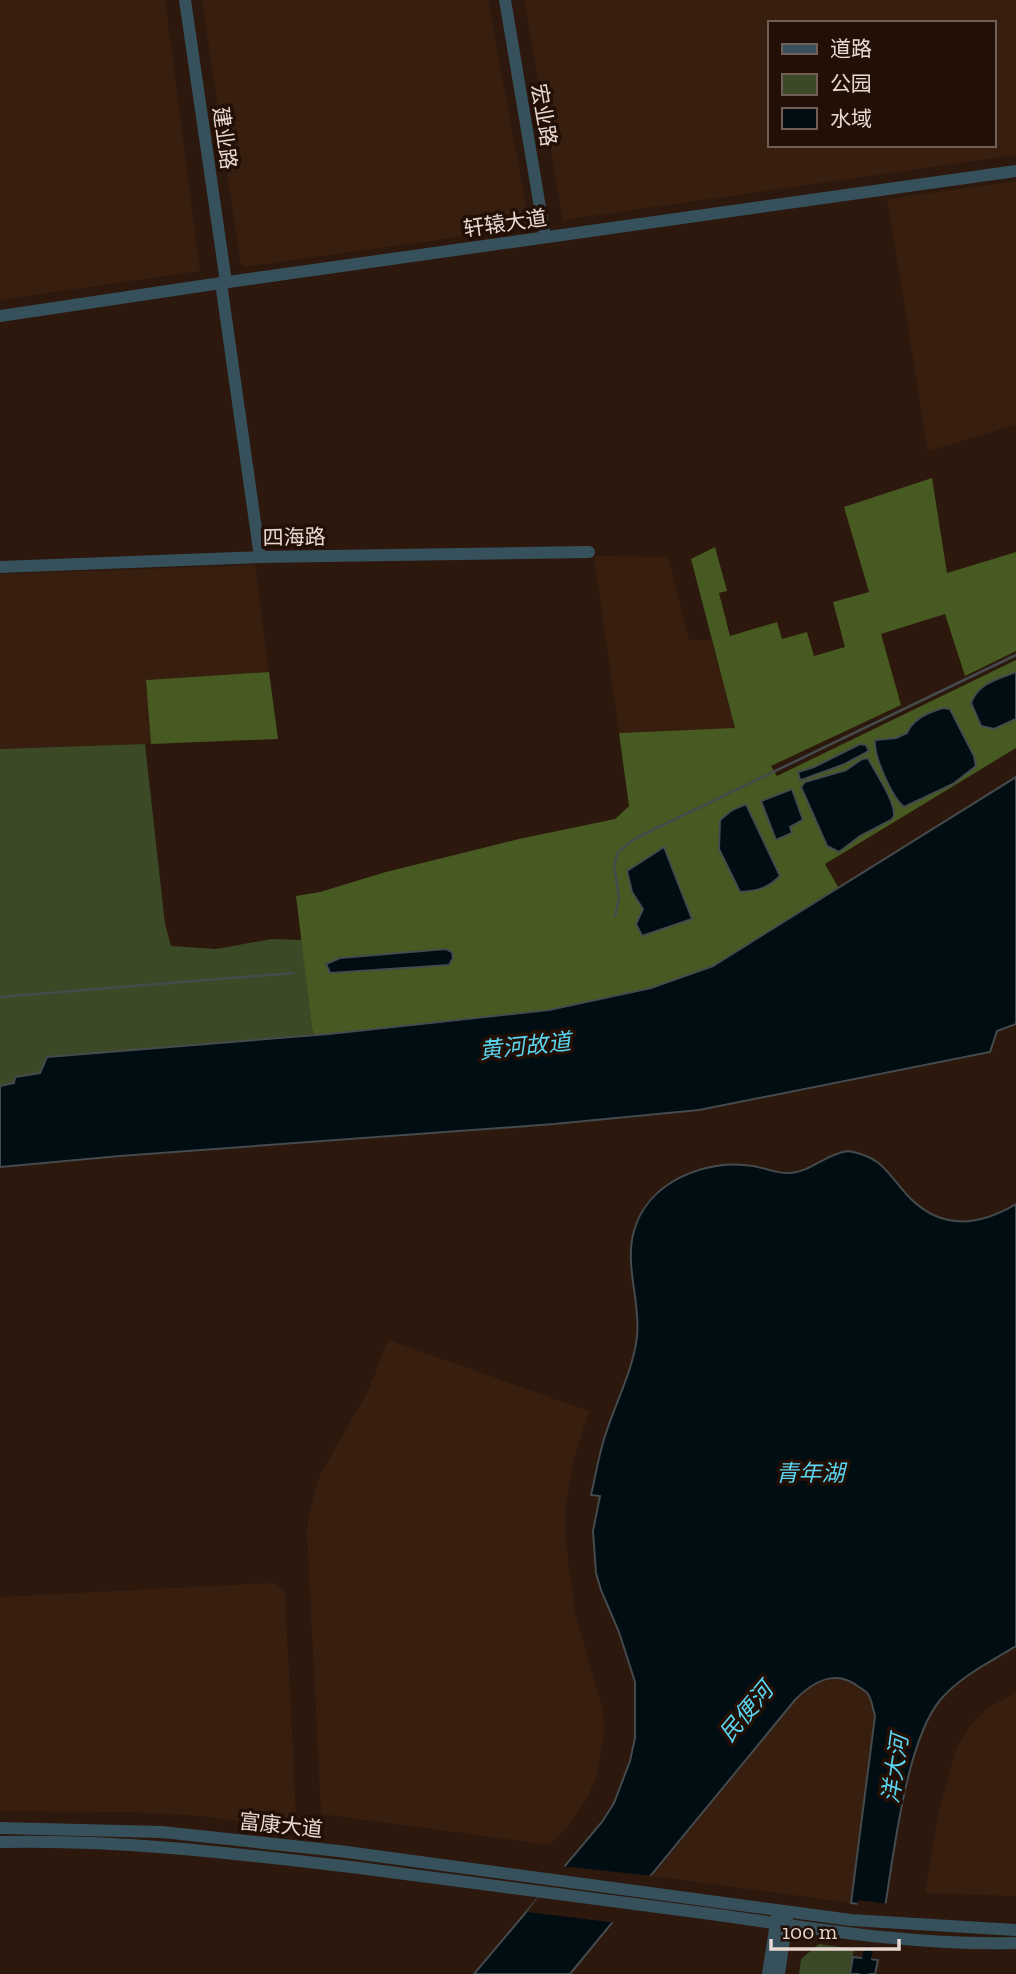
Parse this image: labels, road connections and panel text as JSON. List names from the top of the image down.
{
  "streets": {
    "street": [
      "宏业路",
      "建业路",
      "轩辕大道",
      "四海路",
      "富康大道"
    ]
  },
  "crossings": [
    ["宏业路", "轩辕大道"],
    ["建业路", "轩辕大道"],
    ["建业路", "四海路"]
  ],
  "water": [
    "黄河故道",
    "青年湖",
    "民便河",
    "洋大河"
  ],
  "legend": ["道路", "公园", "水域"],
  "scale_bar": "100 m"
}
